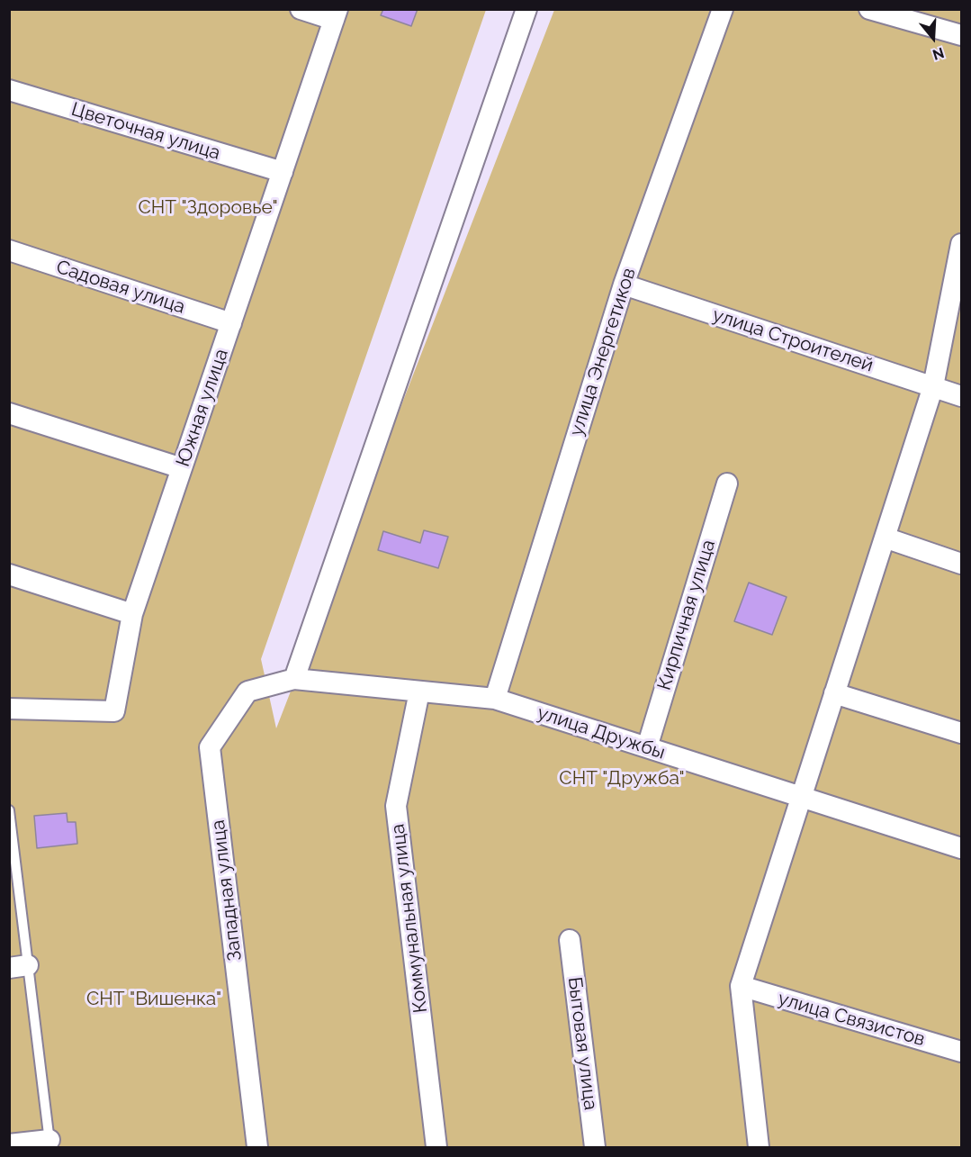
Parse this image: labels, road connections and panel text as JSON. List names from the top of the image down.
{
  "streets": {
    "street": [
      "Цветочная улица",
      "Садовая улица",
      "улица Строителей",
      "улица Энергетиков",
      "Южная улица",
      "Кирпичная улица",
      "улица Дружбы",
      "Западная улица",
      "Коммунальная улица",
      "улица Связистов",
      "Бытовая улица"
    ]
  },
  "crossings": [
    ["Цветочная улица", "Южная улица"],
    ["Садовая улица", "Южная улица"],
    ["улица Строителей", "улица Энергетиков"],
    ["улица Энергетиков", "улица Дружбы"],
    ["Кирпичная улица", "улица Дружбы"],
    ["улица Дружбы", "Западная улица"],
    ["улица Дружбы", "Коммунальная улица"]
  ],
  "parks": ["СНТ \"Здоровье\"", "СНТ \"Дружба\"", "СНТ \"Вишенка\""],
  "north": "bottom"
}
